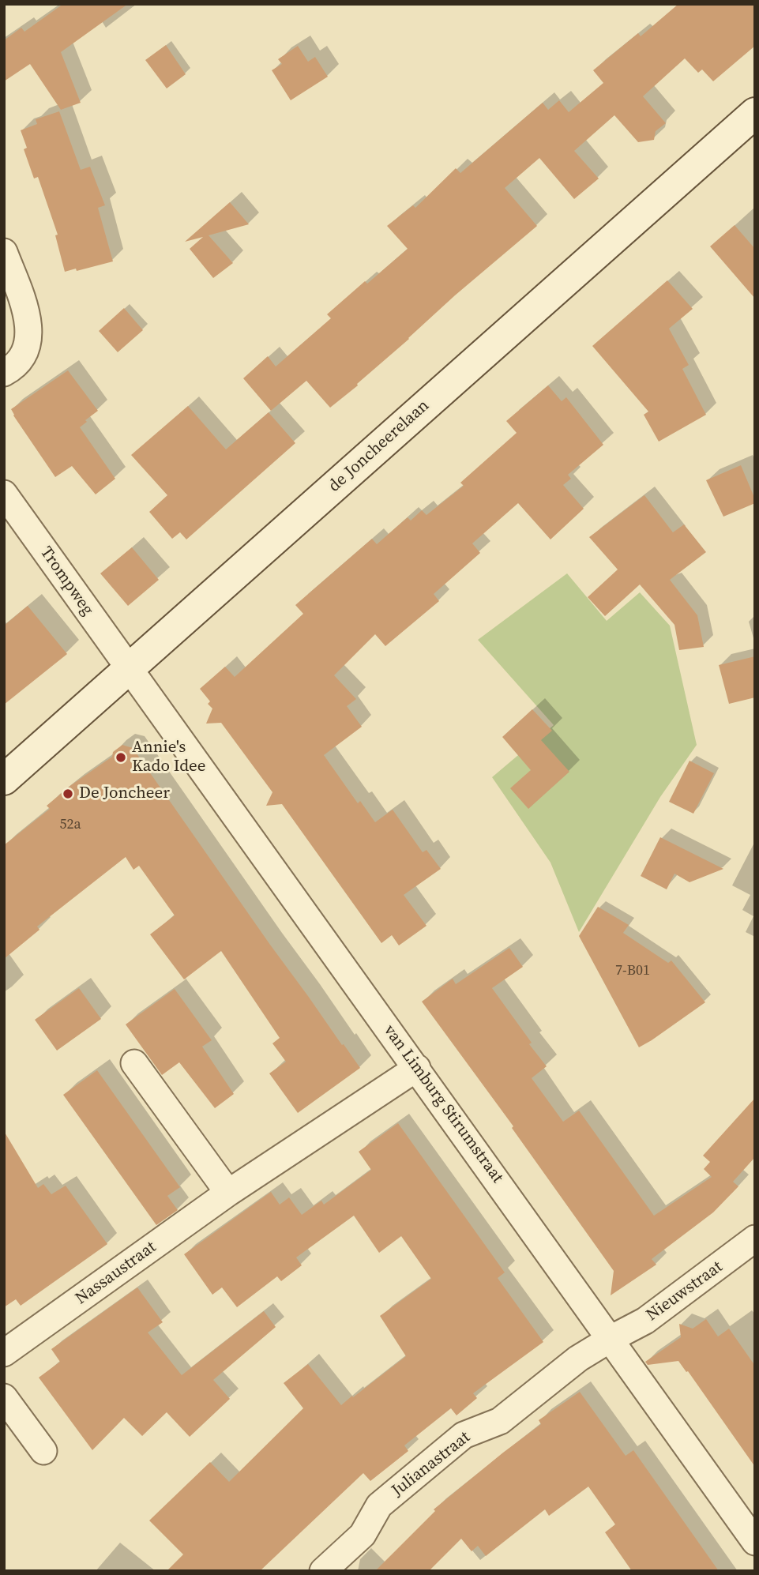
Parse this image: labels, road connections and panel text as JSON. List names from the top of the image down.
{
  "streets": {
    "main road": ["de Joncheerelaan"],
    "street": [
      "Trompweg",
      "van Limburg Stirumstraat",
      "Nassaustraat",
      "Nieuwstraat",
      "Julianastraat"
    ]
  },
  "crossings": [
    ["de Joncheerelaan", "Trompweg"],
    ["de Joncheerelaan", "van Limburg Stirumstraat"],
    ["Trompweg", "van Limburg Stirumstraat"],
    ["van Limburg Stirumstraat", "Nassaustraat"],
    ["van Limburg Stirumstraat", "Nieuwstraat"],
    ["van Limburg Stirumstraat", "Julianastraat"],
    ["Nieuwstraat", "Julianastraat"]
  ],
  "places": ["Annie's Kado Idee", "De Joncheer"],
  "house_numbers": ["52a", "7-B01"]
}
